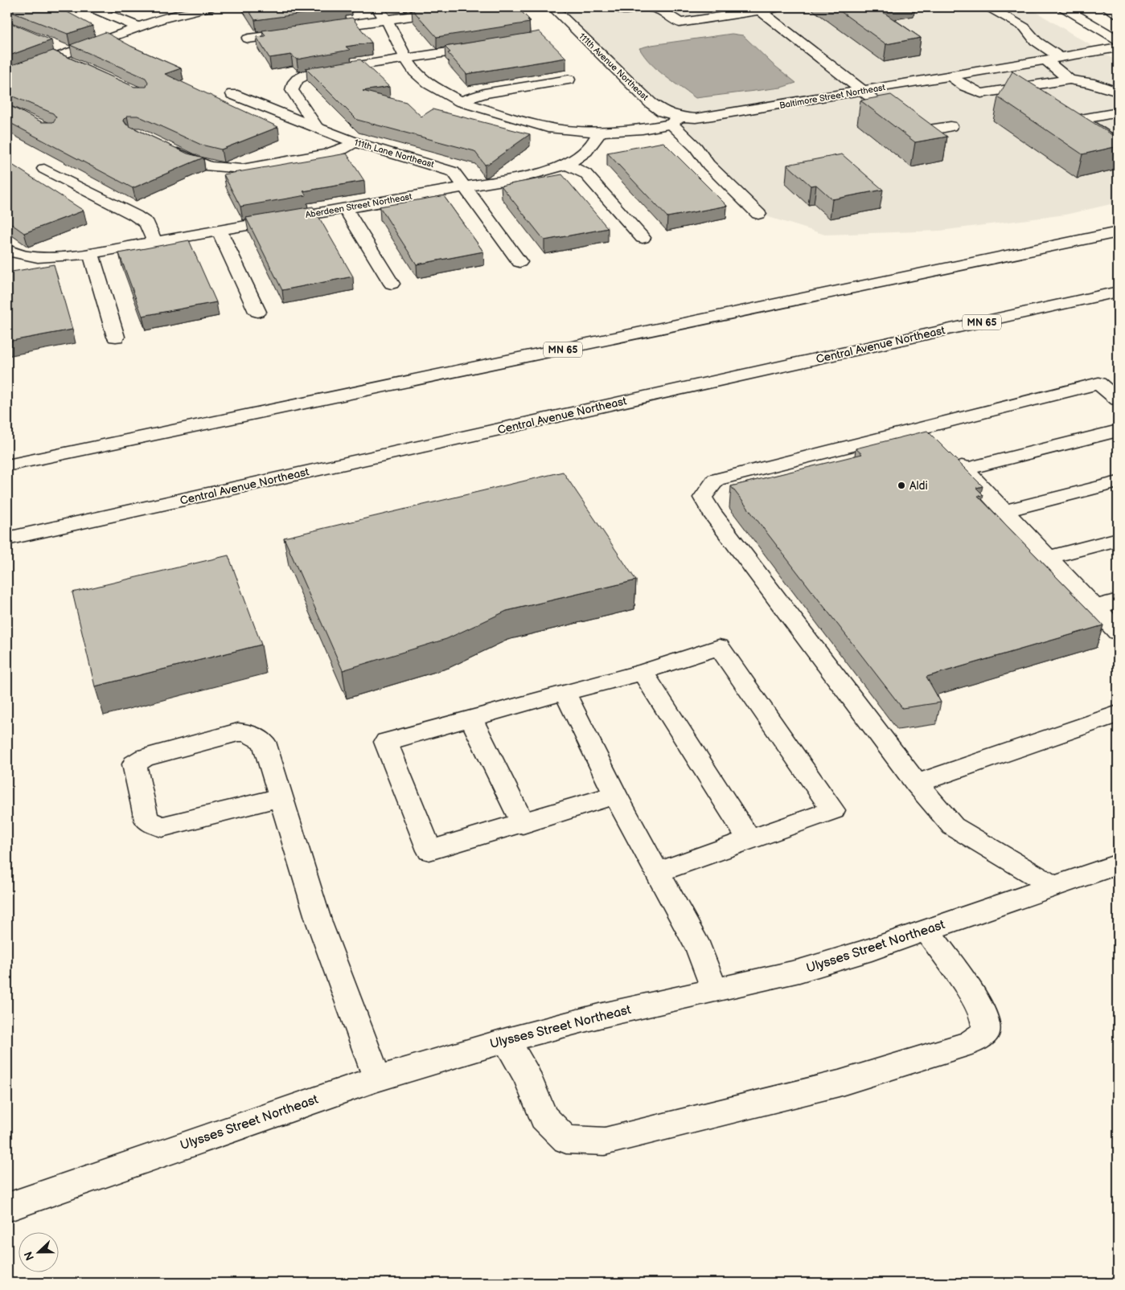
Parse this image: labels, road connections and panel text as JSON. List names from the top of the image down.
{
  "streets": {
    "main road": [
      "111th Avenue Northeast",
      "Baltimore Street Northeast",
      "111th Lane Northeast",
      "Aberdeen Street Northeast",
      "MN 65",
      "Central Avenue Northeast",
      "Ulysses Street Northeast"
    ]
  },
  "crossings": [
    ["111th Avenue Northeast", "Baltimore Street Northeast"],
    ["Baltimore Street Northeast", "Aberdeen Street Northeast"],
    ["111th Lane Northeast", "Aberdeen Street Northeast"]
  ],
  "places": ["Aldi"],
  "north": "left"
}
